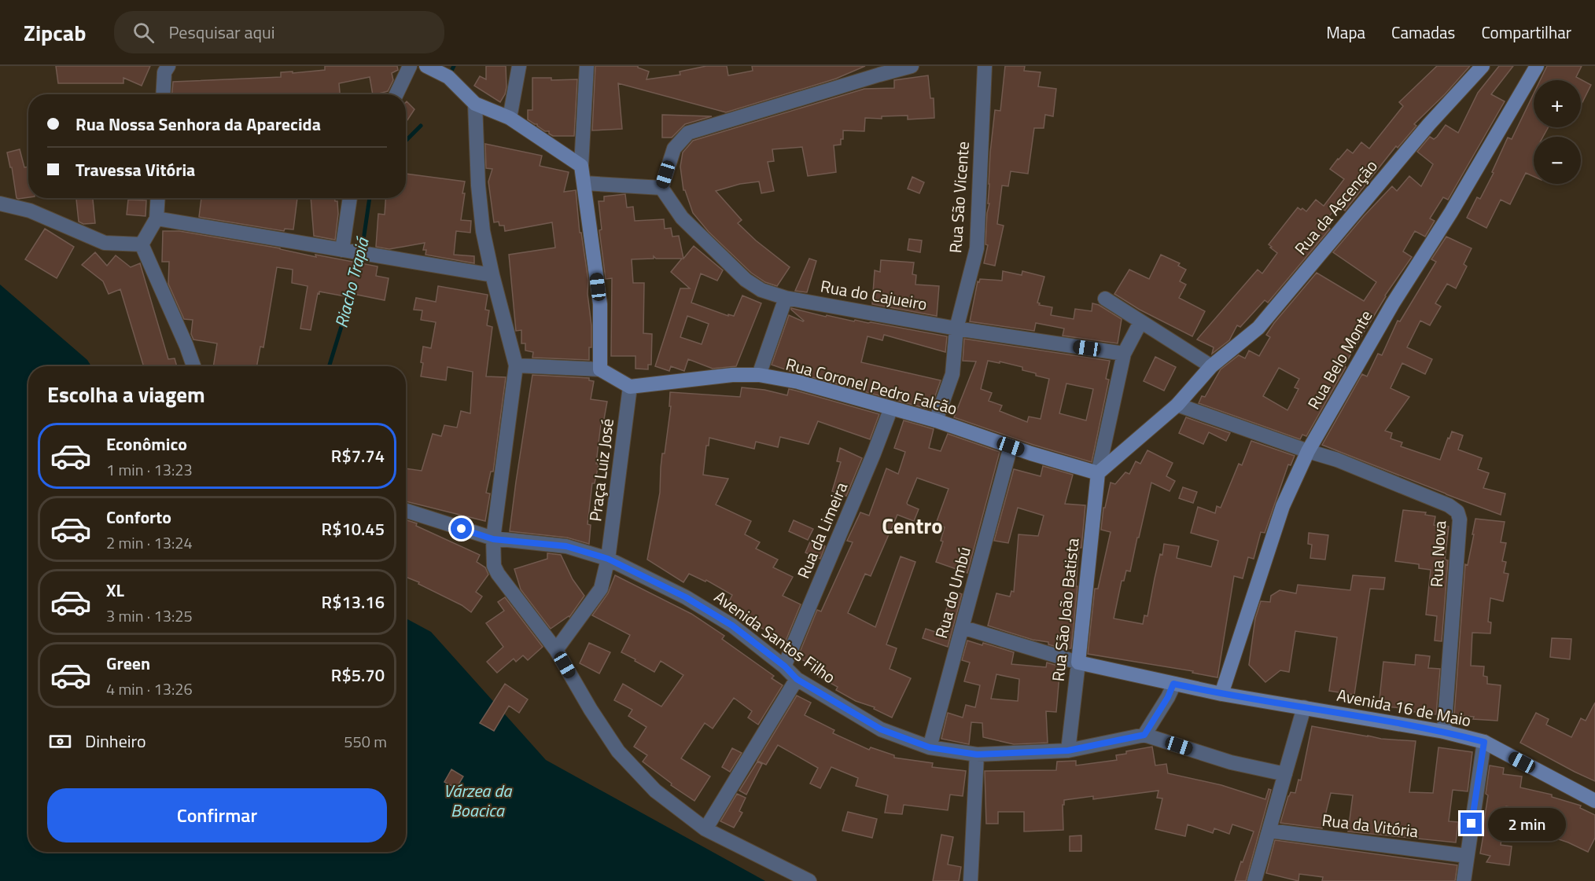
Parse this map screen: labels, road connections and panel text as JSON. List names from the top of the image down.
{
  "streets": {
    "street": [
      "Rua São Vicente",
      "Rua da Ascenção",
      "Rua do Cajueiro",
      "Rua Belo Monte",
      "Rua Coronel Pedro Falcão",
      "Praça Luiz José",
      "Rua da Limeira",
      "Rua Nova",
      "Rua do Umbú",
      "Rua São João Batista",
      "Avenida Santos Filho",
      "Avenida 16 de Maio",
      "Rua da Vitória"
    ]
  },
  "crossings": [
    ["Rua São Vicente", "Rua do Cajueiro"],
    ["Rua São Vicente", "Rua Coronel Pedro Falcão"],
    ["Rua da Ascenção", "Rua Coronel Pedro Falcão"],
    ["Rua da Ascenção", "Rua Nova"],
    ["Rua da Ascenção", "Rua São João Batista"],
    ["Rua Belo Monte", "Rua Nova"],
    ["Rua Belo Monte", "Avenida 16 de Maio"],
    ["Rua Coronel Pedro Falcão", "Praça Luiz José"],
    ["Rua Coronel Pedro Falcão", "Rua da Limeira"],
    ["Rua Coronel Pedro Falcão", "Rua do Umbú"],
    ["Rua Coronel Pedro Falcão", "Rua São João Batista"],
    ["Praça Luiz José", "Avenida Santos Filho"],
    ["Rua da Limeira", "Avenida Santos Filho"],
    ["Rua Nova", "Avenida 16 de Maio"],
    ["Rua do Umbú", "Avenida Santos Filho"],
    ["Rua São João Batista", "Avenida Santos Filho"],
    ["Rua São João Batista", "Avenida 16 de Maio"]
  ],
  "districts": ["Centro"],
  "water": ["Riacho Trapiá", "Várzea da Boacica"],
  "page": {
    "header": "Zipcab",
    "search": "Pesquisar aqui",
    "nav": ["Mapa", "Camadas", "Compartilhar"],
    "map_buttons": ["+", "−"],
    "banner": ["Rua Nossa Senhora da Aparecida", "Travessa Vitória"],
    "heading": "Escolha a viagem",
    "list": [
      {
        "name": "Econômico",
        "note": "1 min · 13:23",
        "value": "R$7.74"
      },
      {
        "name": "Conforto",
        "note": "2 min · 13:24",
        "value": "R$10.45"
      },
      {
        "name": "XL",
        "note": "3 min · 13:25",
        "value": "R$13.16"
      },
      {
        "name": "Green",
        "note": "4 min · 13:26",
        "value": "R$5.70"
      }
    ],
    "pay": ["Dinheiro", "550 m"],
    "buttons": "Confirmar",
    "bubble": "2 min"
  }
}
